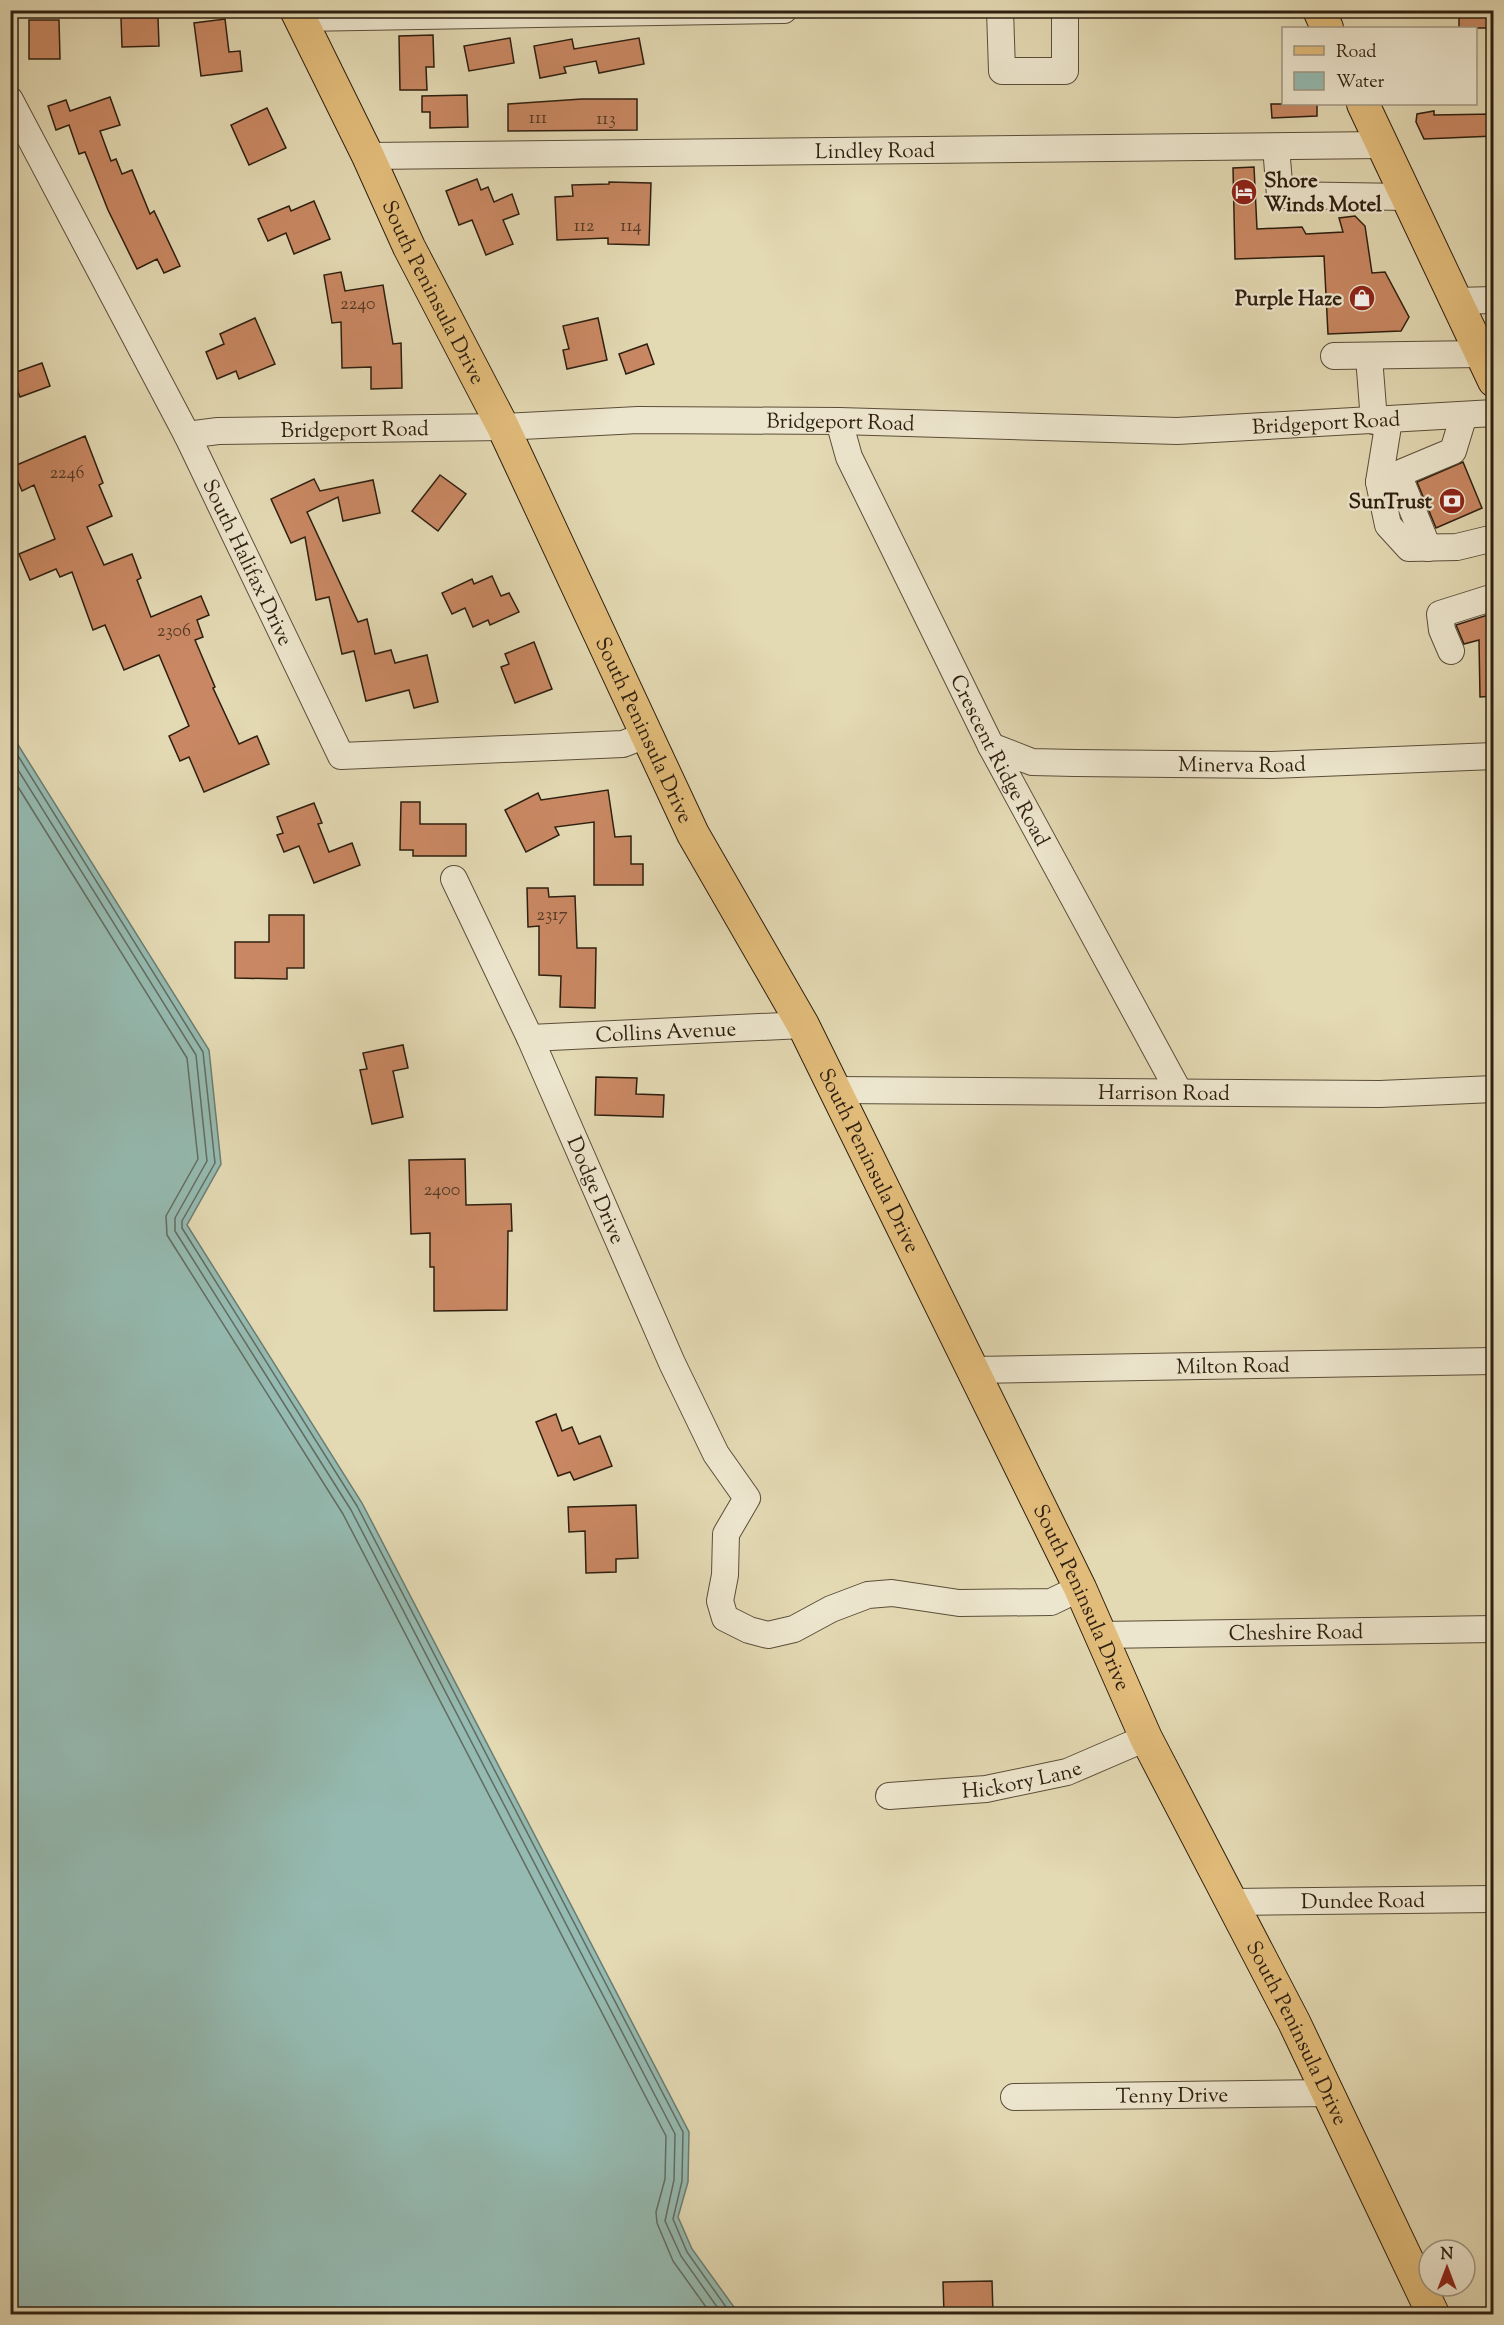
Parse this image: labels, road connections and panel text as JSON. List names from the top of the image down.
{
  "streets": {
    "main road": ["South Peninsula Drive"],
    "street": [
      "Lindley Road",
      "Bridgeport Road",
      "South Halifax Drive",
      "Crescent Ridge Road",
      "Minerva Road",
      "Collins Avenue",
      "Harrison Road",
      "Dodge Drive",
      "Milton Road",
      "Cheshire Road",
      "Hickory Lane",
      "Dundee Road",
      "Tenny Drive"
    ]
  },
  "crossings": [
    ["Lindley Road", "South Peninsula Drive"],
    ["South Peninsula Drive", "Bridgeport Road"],
    ["South Peninsula Drive", "South Halifax Drive"],
    ["South Peninsula Drive", "Collins Avenue"],
    ["South Peninsula Drive", "Harrison Road"],
    ["South Peninsula Drive", "Dodge Drive"],
    ["South Peninsula Drive", "Milton Road"],
    ["South Peninsula Drive", "Cheshire Road"],
    ["South Peninsula Drive", "Hickory Lane"],
    ["South Peninsula Drive", "Dundee Road"],
    ["South Peninsula Drive", "Tenny Drive"],
    ["Bridgeport Road", "South Halifax Drive"],
    ["Bridgeport Road", "Crescent Ridge Road"],
    ["Crescent Ridge Road", "Minerva Road"],
    ["Crescent Ridge Road", "Harrison Road"],
    ["Collins Avenue", "Dodge Drive"]
  ],
  "places": {
    "hotel": ["Shore Winds Motel"],
    "shop": ["Purple Haze"],
    "bank": ["SunTrust"]
  },
  "house_numbers": [
    "111",
    "113",
    "112",
    "114",
    "2240",
    "2246",
    "2306",
    "2317",
    "2400"
  ],
  "legend": ["Road", "Water"],
  "north": "top"
}
